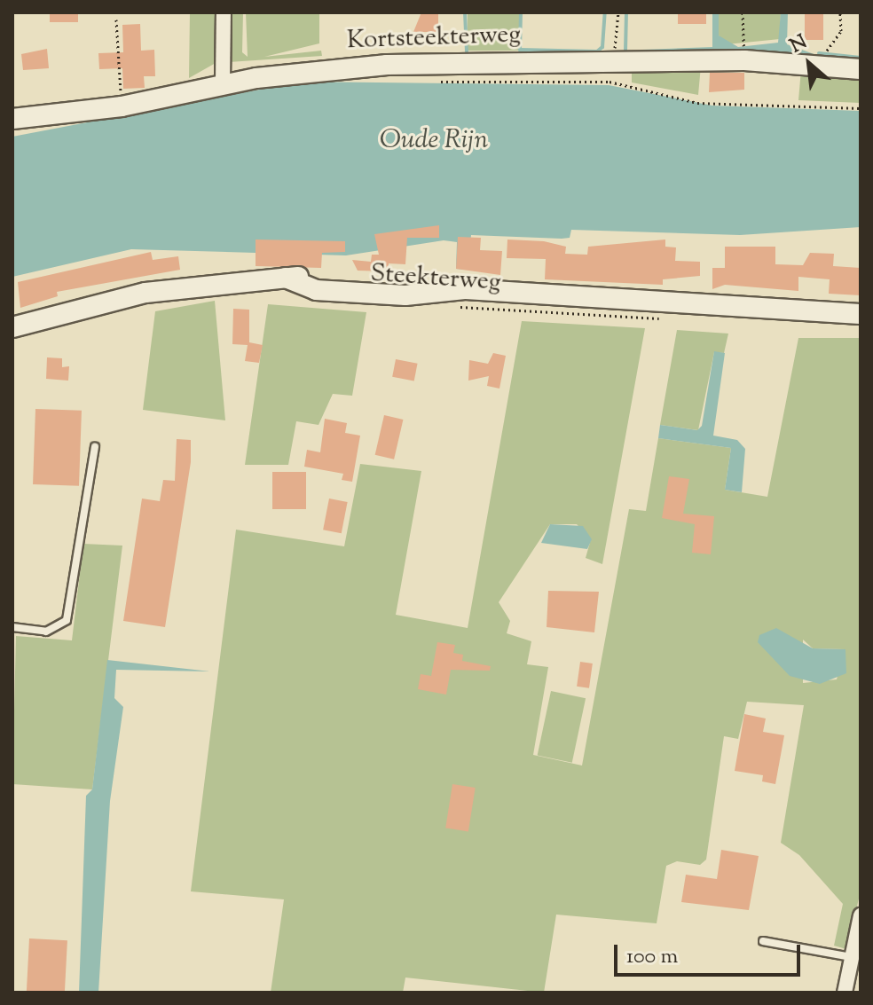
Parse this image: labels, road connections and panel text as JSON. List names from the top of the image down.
{
  "streets": {
    "main road": ["Kortsteekterweg", "Steekterweg"]
  },
  "water": ["Oude Rijn"],
  "scale_bar": "100 m",
  "north": "top left"
}
